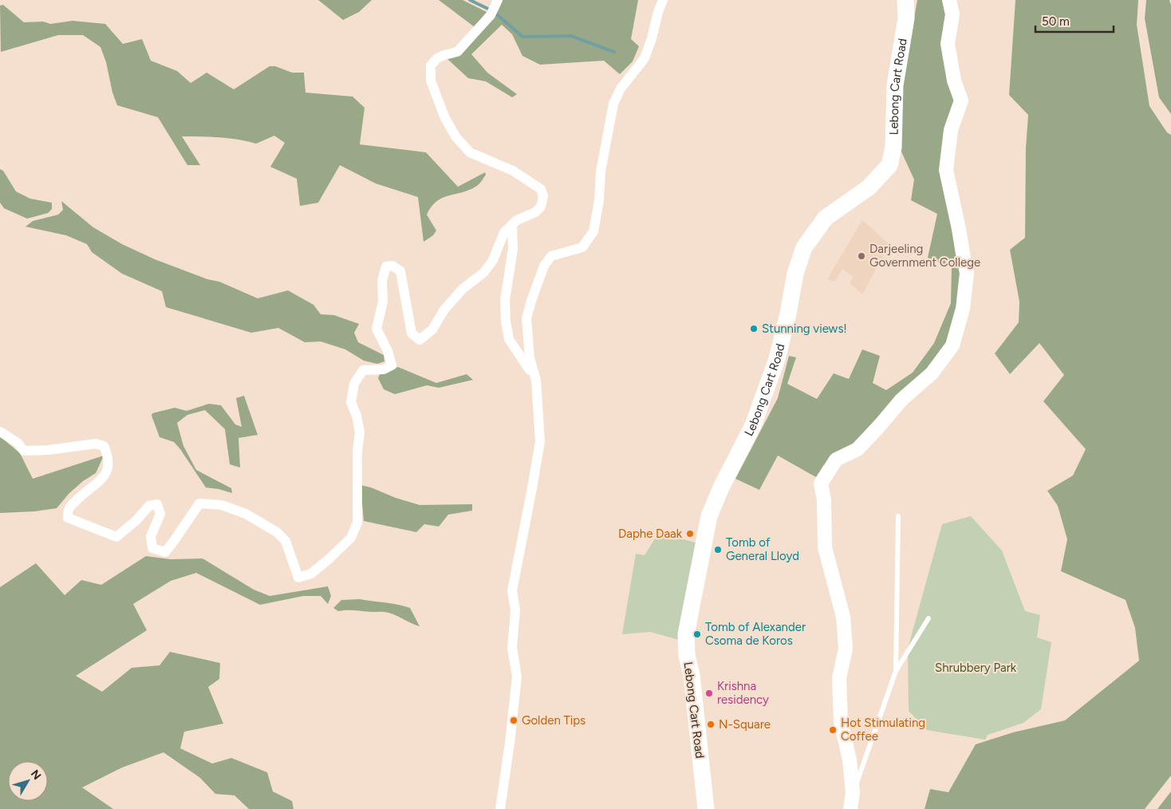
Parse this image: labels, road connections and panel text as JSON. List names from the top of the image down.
{
  "streets": {
    "highway": ["Lebong Cart Road"]
  },
  "parks": ["Shrubbery Park"],
  "places": [
    "Darjeeling Government College",
    "Stunning views!",
    "Daphe Daak",
    "Tomb of General Lloyd",
    "Tomb of Alexander Csoma de Koros",
    "Krishna residency",
    "Golden Tips",
    "N-Square",
    "Hot Stimulating Coffee"
  ],
  "scale_bar": "50 m",
  "north": "top right"
}
